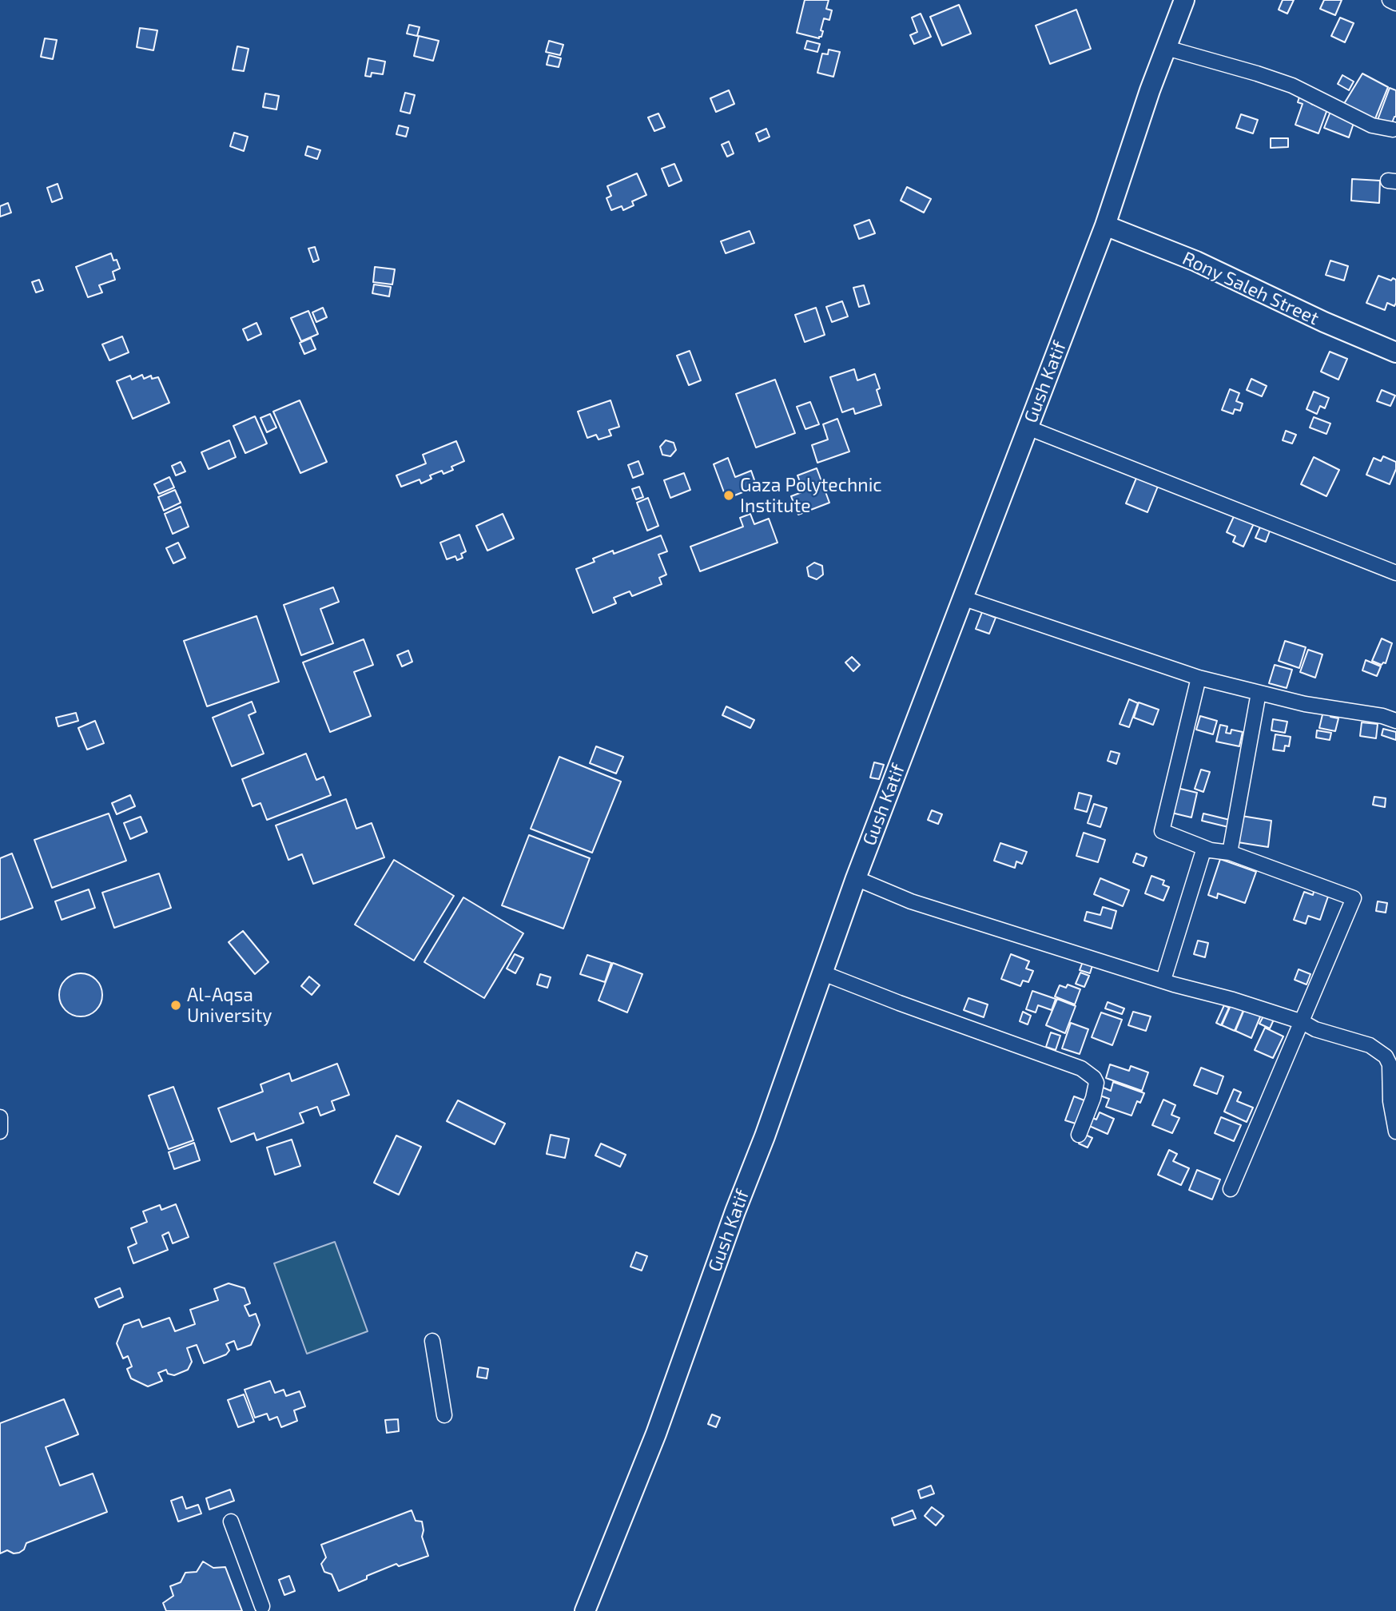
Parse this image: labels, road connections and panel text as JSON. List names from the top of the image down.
{
  "streets": {
    "main road": ["Rony Saleh Street", "Gush Katif"]
  },
  "crossings": [
    ["Rony Saleh Street", "Gush Katif"]
  ],
  "places": ["Gaza Polytechnic Institute", "Al-Aqsa University"]
}
